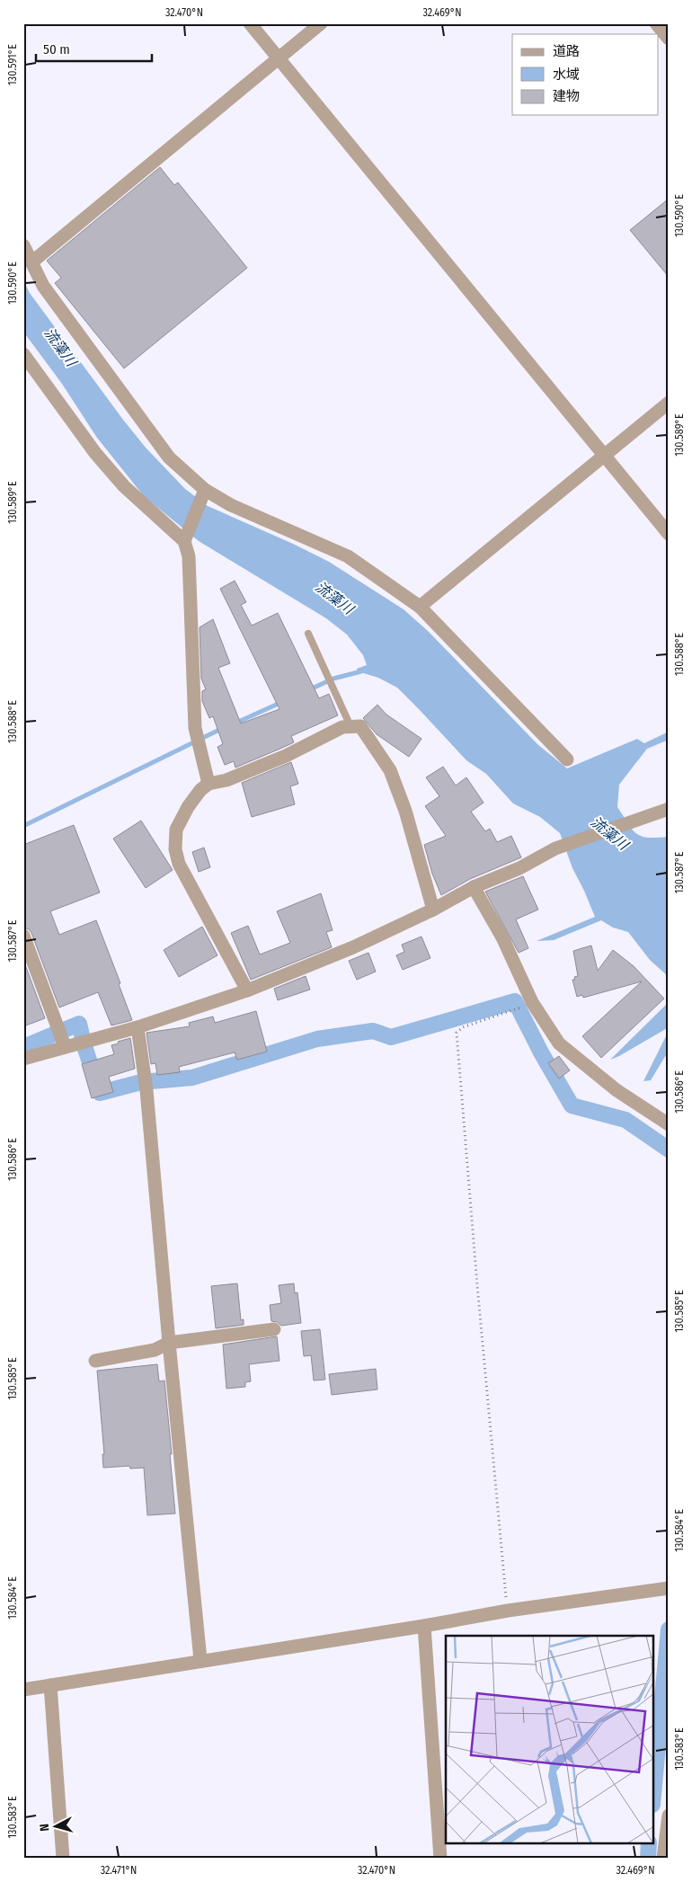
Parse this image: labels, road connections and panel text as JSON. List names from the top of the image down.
{
  "water": ["流藻川"],
  "legend": ["道路", "水域", "建物"],
  "scale_bar": "50 m",
  "north": "left",
  "coordinates": [
    "32.470°N",
    "32.469°N",
    "130.591°E",
    "130.590°E",
    "130.589°E",
    "130.588°E",
    "130.587°E",
    "130.586°E",
    "130.585°E",
    "130.584°E",
    "130.583°E",
    "32.471°N"
  ]
}
